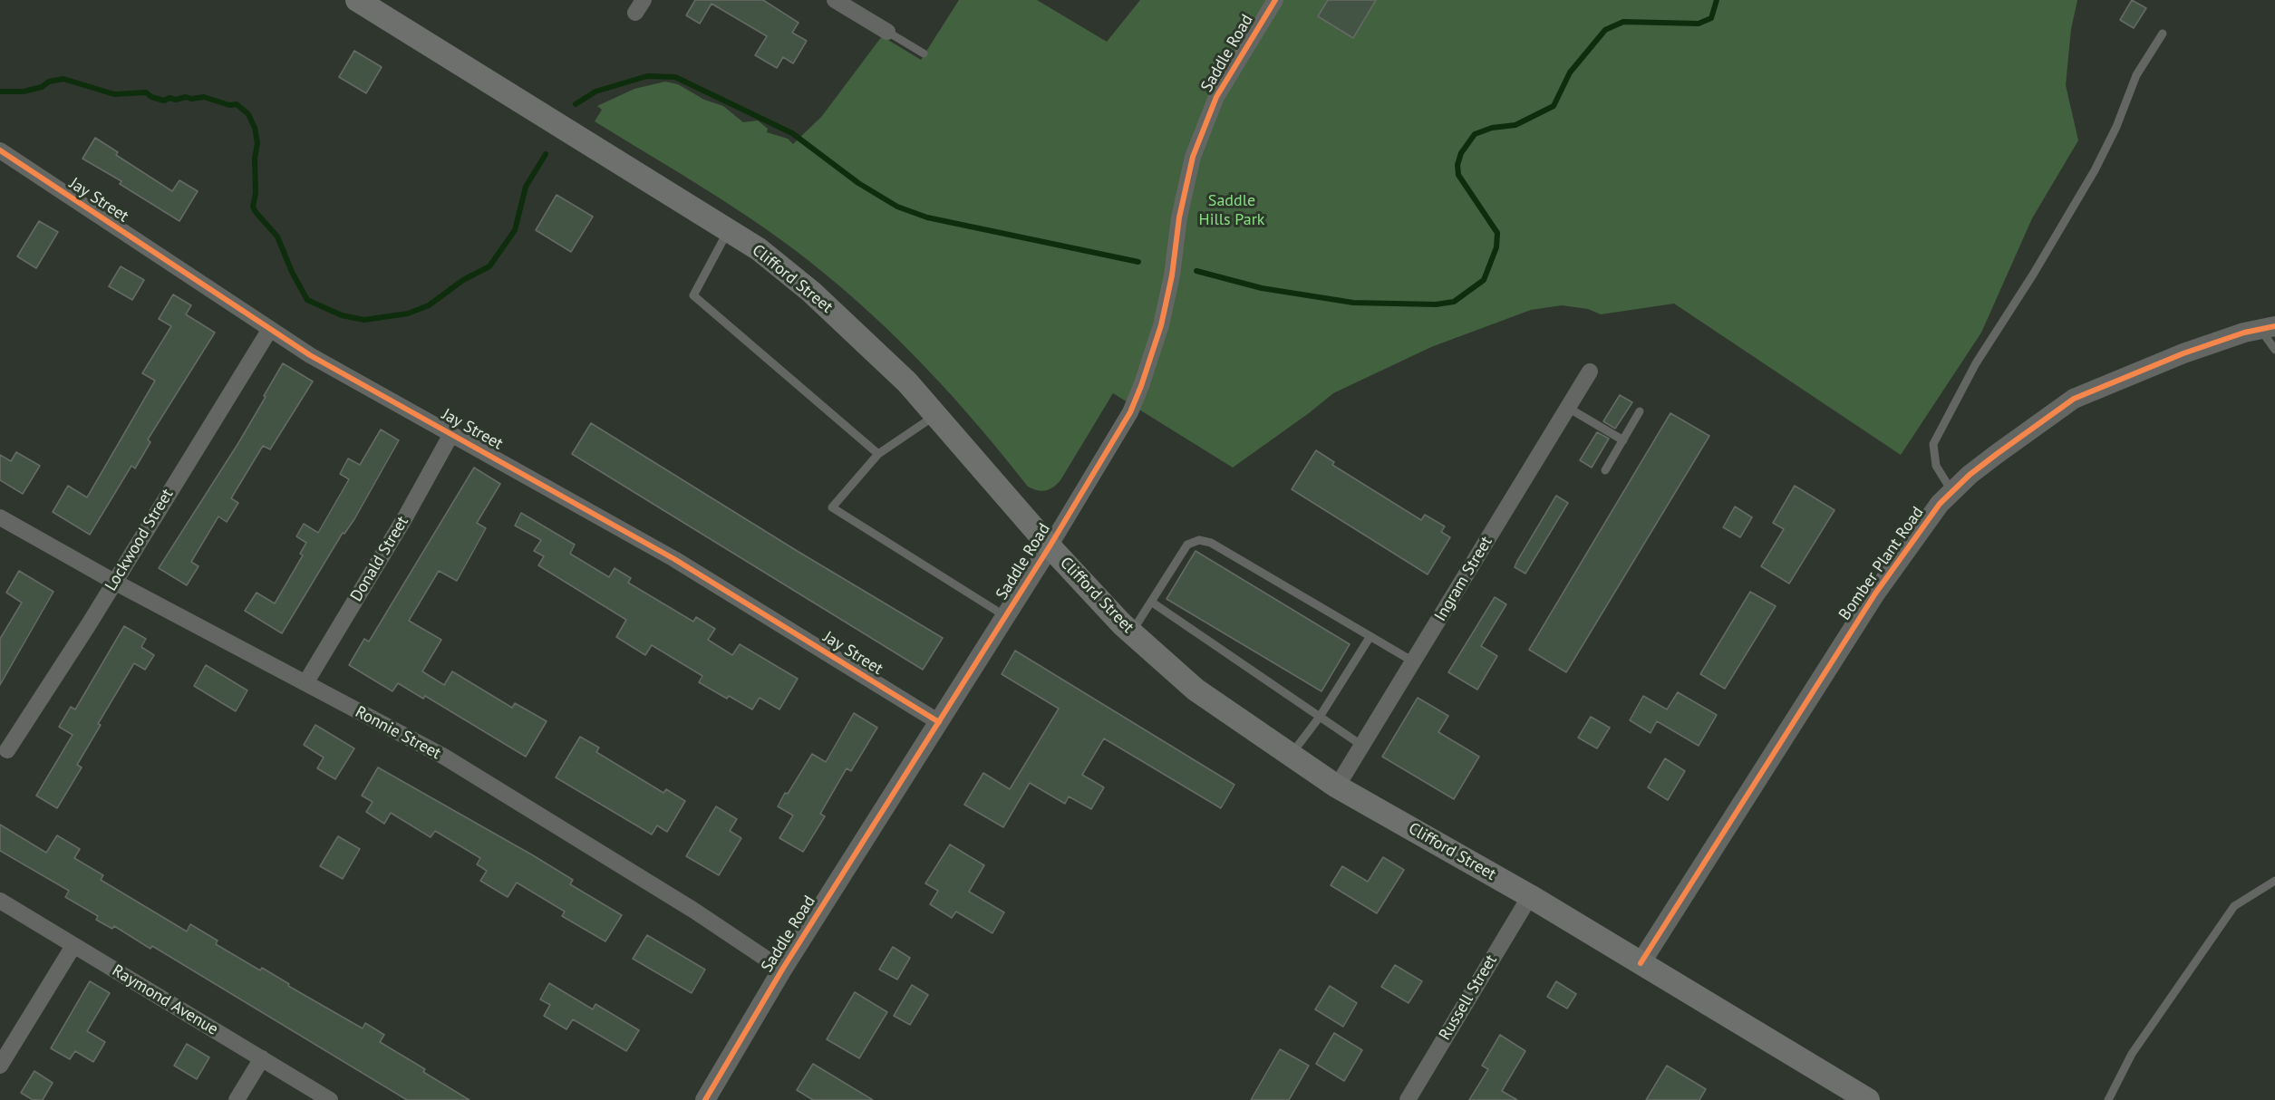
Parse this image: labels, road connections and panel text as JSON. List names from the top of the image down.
{
  "streets": {
    "main road": ["Clifford Street"],
    "street": [
      "Saddle Road",
      "Jay Street",
      "Lockwood Street",
      "Donald Street",
      "Bomber Plant Road",
      "Ingram Street",
      "Ronnie Street",
      "Russell Street",
      "Raymond Avenue"
    ]
  },
  "crossings": [
    ["Saddle Road", "Jay Street"],
    ["Saddle Road", "Clifford Street"],
    ["Saddle Road", "Ronnie Street"],
    ["Jay Street", "Lockwood Street"],
    ["Jay Street", "Donald Street"],
    ["Clifford Street", "Bomber Plant Road"],
    ["Clifford Street", "Ingram Street"],
    ["Clifford Street", "Russell Street"],
    ["Lockwood Street", "Ronnie Street"],
    ["Donald Street", "Ronnie Street"]
  ],
  "parks": ["Saddle Hills Park"]
}
